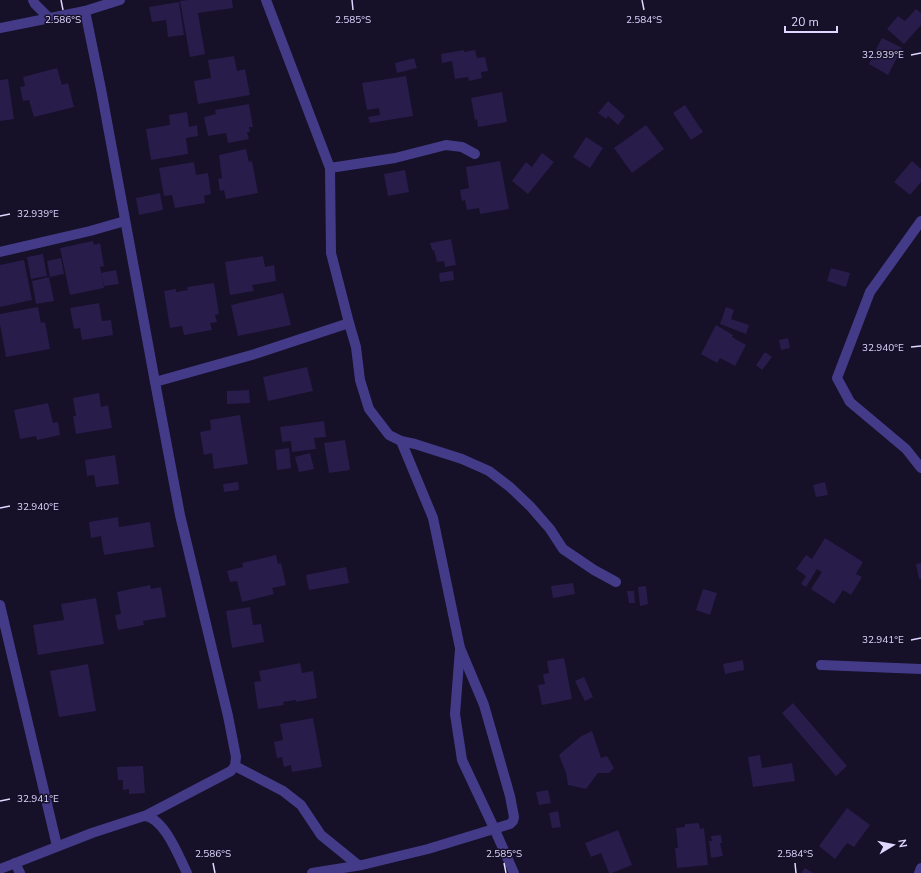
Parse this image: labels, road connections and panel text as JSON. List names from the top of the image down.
{
  "scale_bar": "20 m",
  "north": "right",
  "coordinates": [
    "2.586°S",
    "2.585°S",
    "2.584°S",
    "32.939°E",
    "32.940°E",
    "32.941°E"
  ]
}
